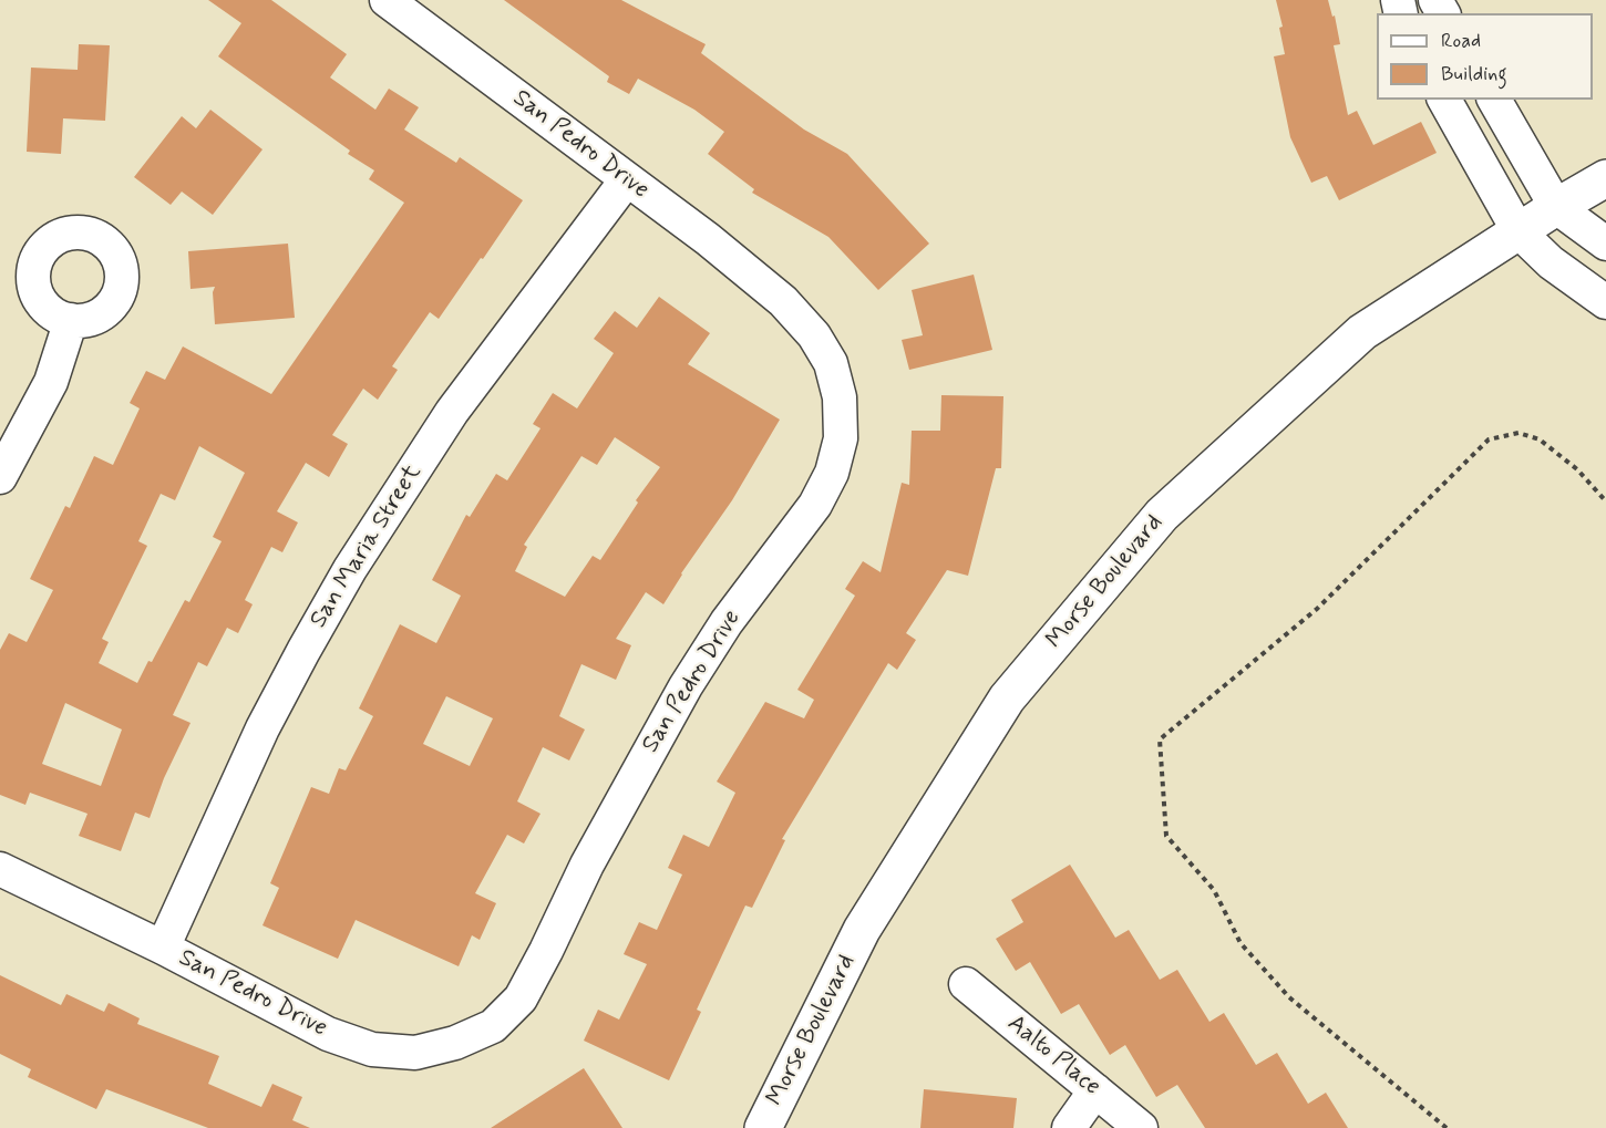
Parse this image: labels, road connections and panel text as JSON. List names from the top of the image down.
{
  "streets": {
    "street": [
      "San Pedro Drive",
      "San Maria Street",
      "Morse Boulevard",
      "Aalto Place"
    ]
  },
  "crossings": [
    ["San Pedro Drive", "San Maria Street"]
  ],
  "legend": ["Road", "Building"]
}
